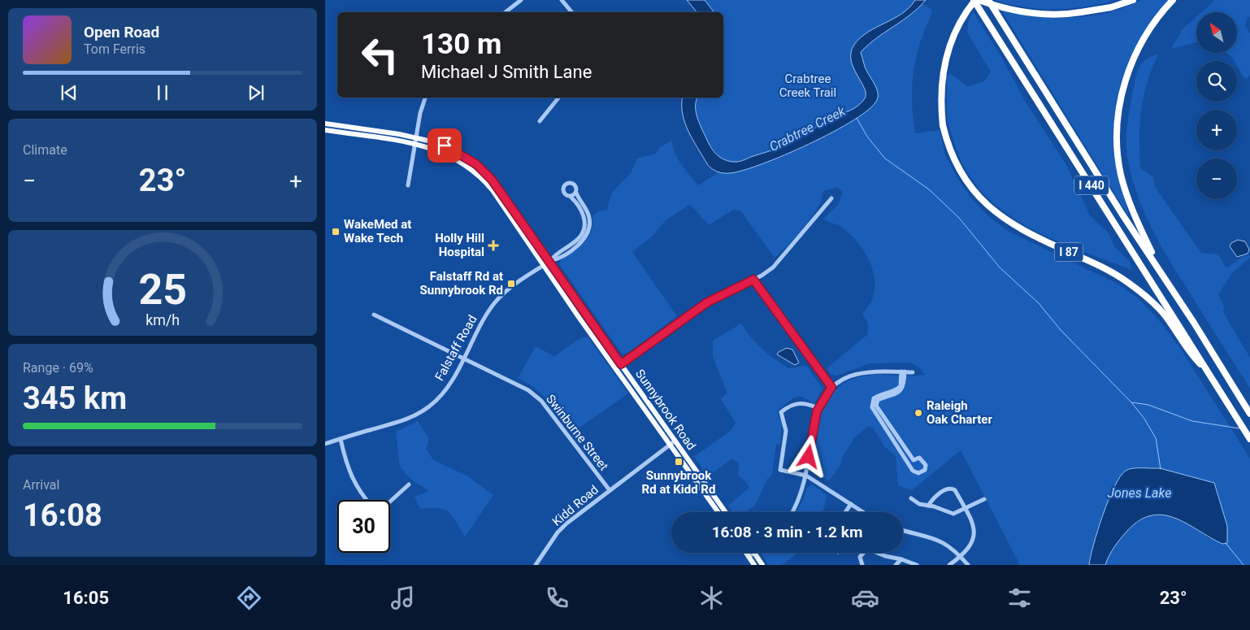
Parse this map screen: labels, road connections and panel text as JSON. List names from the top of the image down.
{
  "streets": {
    "highway": ["I 440", "I 87"],
    "main road": ["Sunnybrook Road"],
    "street": ["Falstaff Road", "Swinburne Street", "Kidd Road"]
  },
  "crossings": [
    ["I 440", "I 87"],
    ["Falstaff Road", "Sunnybrook Road"],
    ["Falstaff Road", "Swinburne Street"],
    ["Sunnybrook Road", "Kidd Road"],
    ["Swinburne Street", "Kidd Road"]
  ],
  "water": ["Crabtree Creek", "Jones Lake"],
  "parks": ["Crabtree Creek Trail"],
  "places": {
    "transit": ["WakeMed at Wake Tech", "Falstaff Rd at Sunnybrook Rd", "Sunnybrook Rd at Kidd Rd"],
    "health": ["Holly Hill Hospital"],
    "other": ["Raleigh Oak Charter"]
  },
  "north": "top left",
  "page": {
    "map_buttons": ["+", "−"],
    "turn": ["130 m", "Michael J Smith Lane"],
    "song": ["Open Road", "Tom Ferris"],
    "tile": [
      "Climate",
      ["Range · 69%", "345 km"],
      ["Arrival", "16:08"]
    ],
    "heat": ["−", "23°", "+"],
    "limit": "30",
    "trip": "16:08 · 3 min · 1.2 km",
    "tabs": ["16:05", "23°"],
    "gauge": ["25", "km/h"]
  }
}
